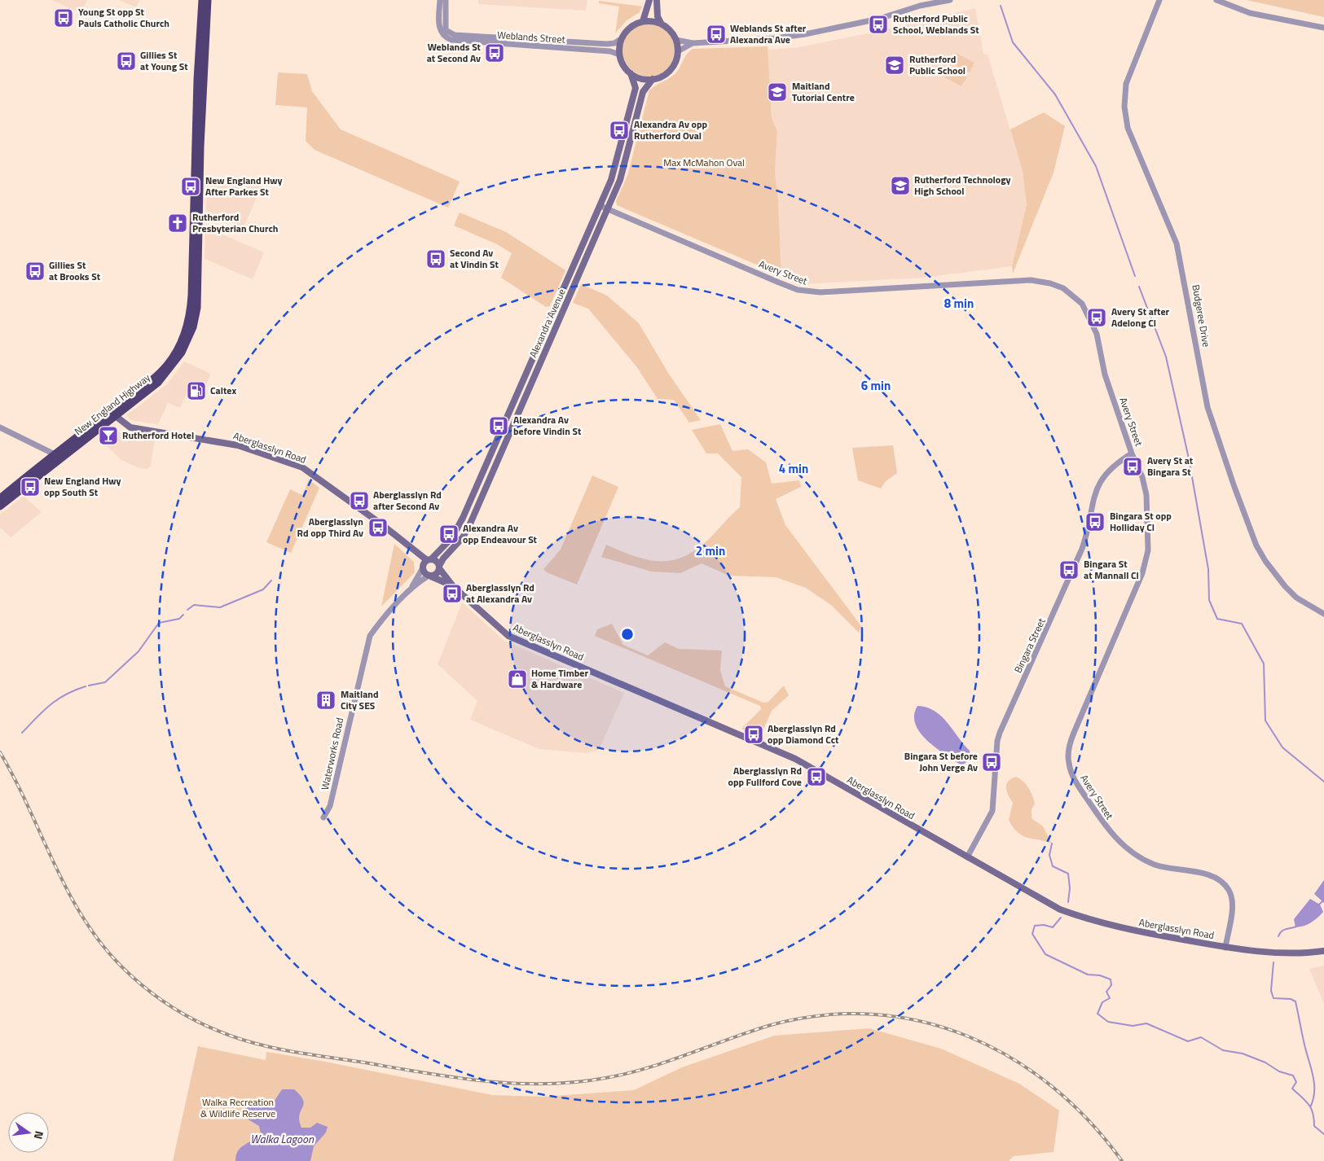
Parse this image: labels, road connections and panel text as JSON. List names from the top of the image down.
{
  "streets": {
    "highway": ["New England Highway"],
    "main road": ["Alexandra Avenue", "Aberglasslyn Road"],
    "street": [
      "Weblands Street",
      "Avery Street",
      "Budgeree Drive",
      "Bingara Street",
      "Waterworks Road"
    ]
  },
  "crossings": [
    ["Weblands Street", "Alexandra Avenue"],
    ["Avery Street", "Alexandra Avenue"],
    ["Avery Street", "Aberglasslyn Road"],
    ["Avery Street", "Bingara Street"],
    ["Alexandra Avenue", "Aberglasslyn Road"],
    ["Alexandra Avenue", "Waterworks Road"],
    ["New England Highway", "Aberglasslyn Road"],
    ["Aberglasslyn Road", "Bingara Street"],
    ["Aberglasslyn Road", "Waterworks Road"]
  ],
  "water": ["Walka Lagoon"],
  "parks": ["Max McMahon Oval", "Walka Recreation & Wildlife Reserve"],
  "places": {
    "bus stop": [
      "Young St opp St Pauls Catholic Church",
      "Rutherford Public School, Weblands St",
      "Weblands St after Alexandra Ave",
      "Weblands St at Second Av",
      "Gillies St at Young St",
      "Alexandra Av opp Rutherford Oval",
      "New England Hwy After Parkes St",
      "Second Av at Vindin St",
      "Gillies St at Brooks St",
      "Avery St after Adelong Cl",
      "Alexandra Av before Vindin St",
      "Avery St at Bingara St",
      "New England Hwy opp South St",
      "Aberglasslyn Rd after Second Av",
      "Bingara St opp Holliday Cl",
      "Aberglasslyn Rd opp Third Av",
      "Alexandra Av opp Endeavour St",
      "Bingara St at Mannall Cl",
      "Aberglasslyn Rd at Alexandra Av",
      "Aberglasslyn Rd opp Diamond Cct",
      "Bingara St before John Verge Av",
      "Aberglasslyn Rd opp Fullford Cove"
    ],
    "school or university": ["Rutherford Public School", "Maitland Tutorial Centre", "Rutherford Technology High School"],
    "church": ["Rutherford Presbyterian Church"],
    "fuel station": ["Caltex"],
    "bar": ["Rutherford Hotel"],
    "shop": ["Home Timber & Hardware"],
    "building": ["Maitland City SES"]
  },
  "north": "right",
  "rings": [
    "8 min",
    "6 min",
    "4 min",
    "2 min"
  ]
}
